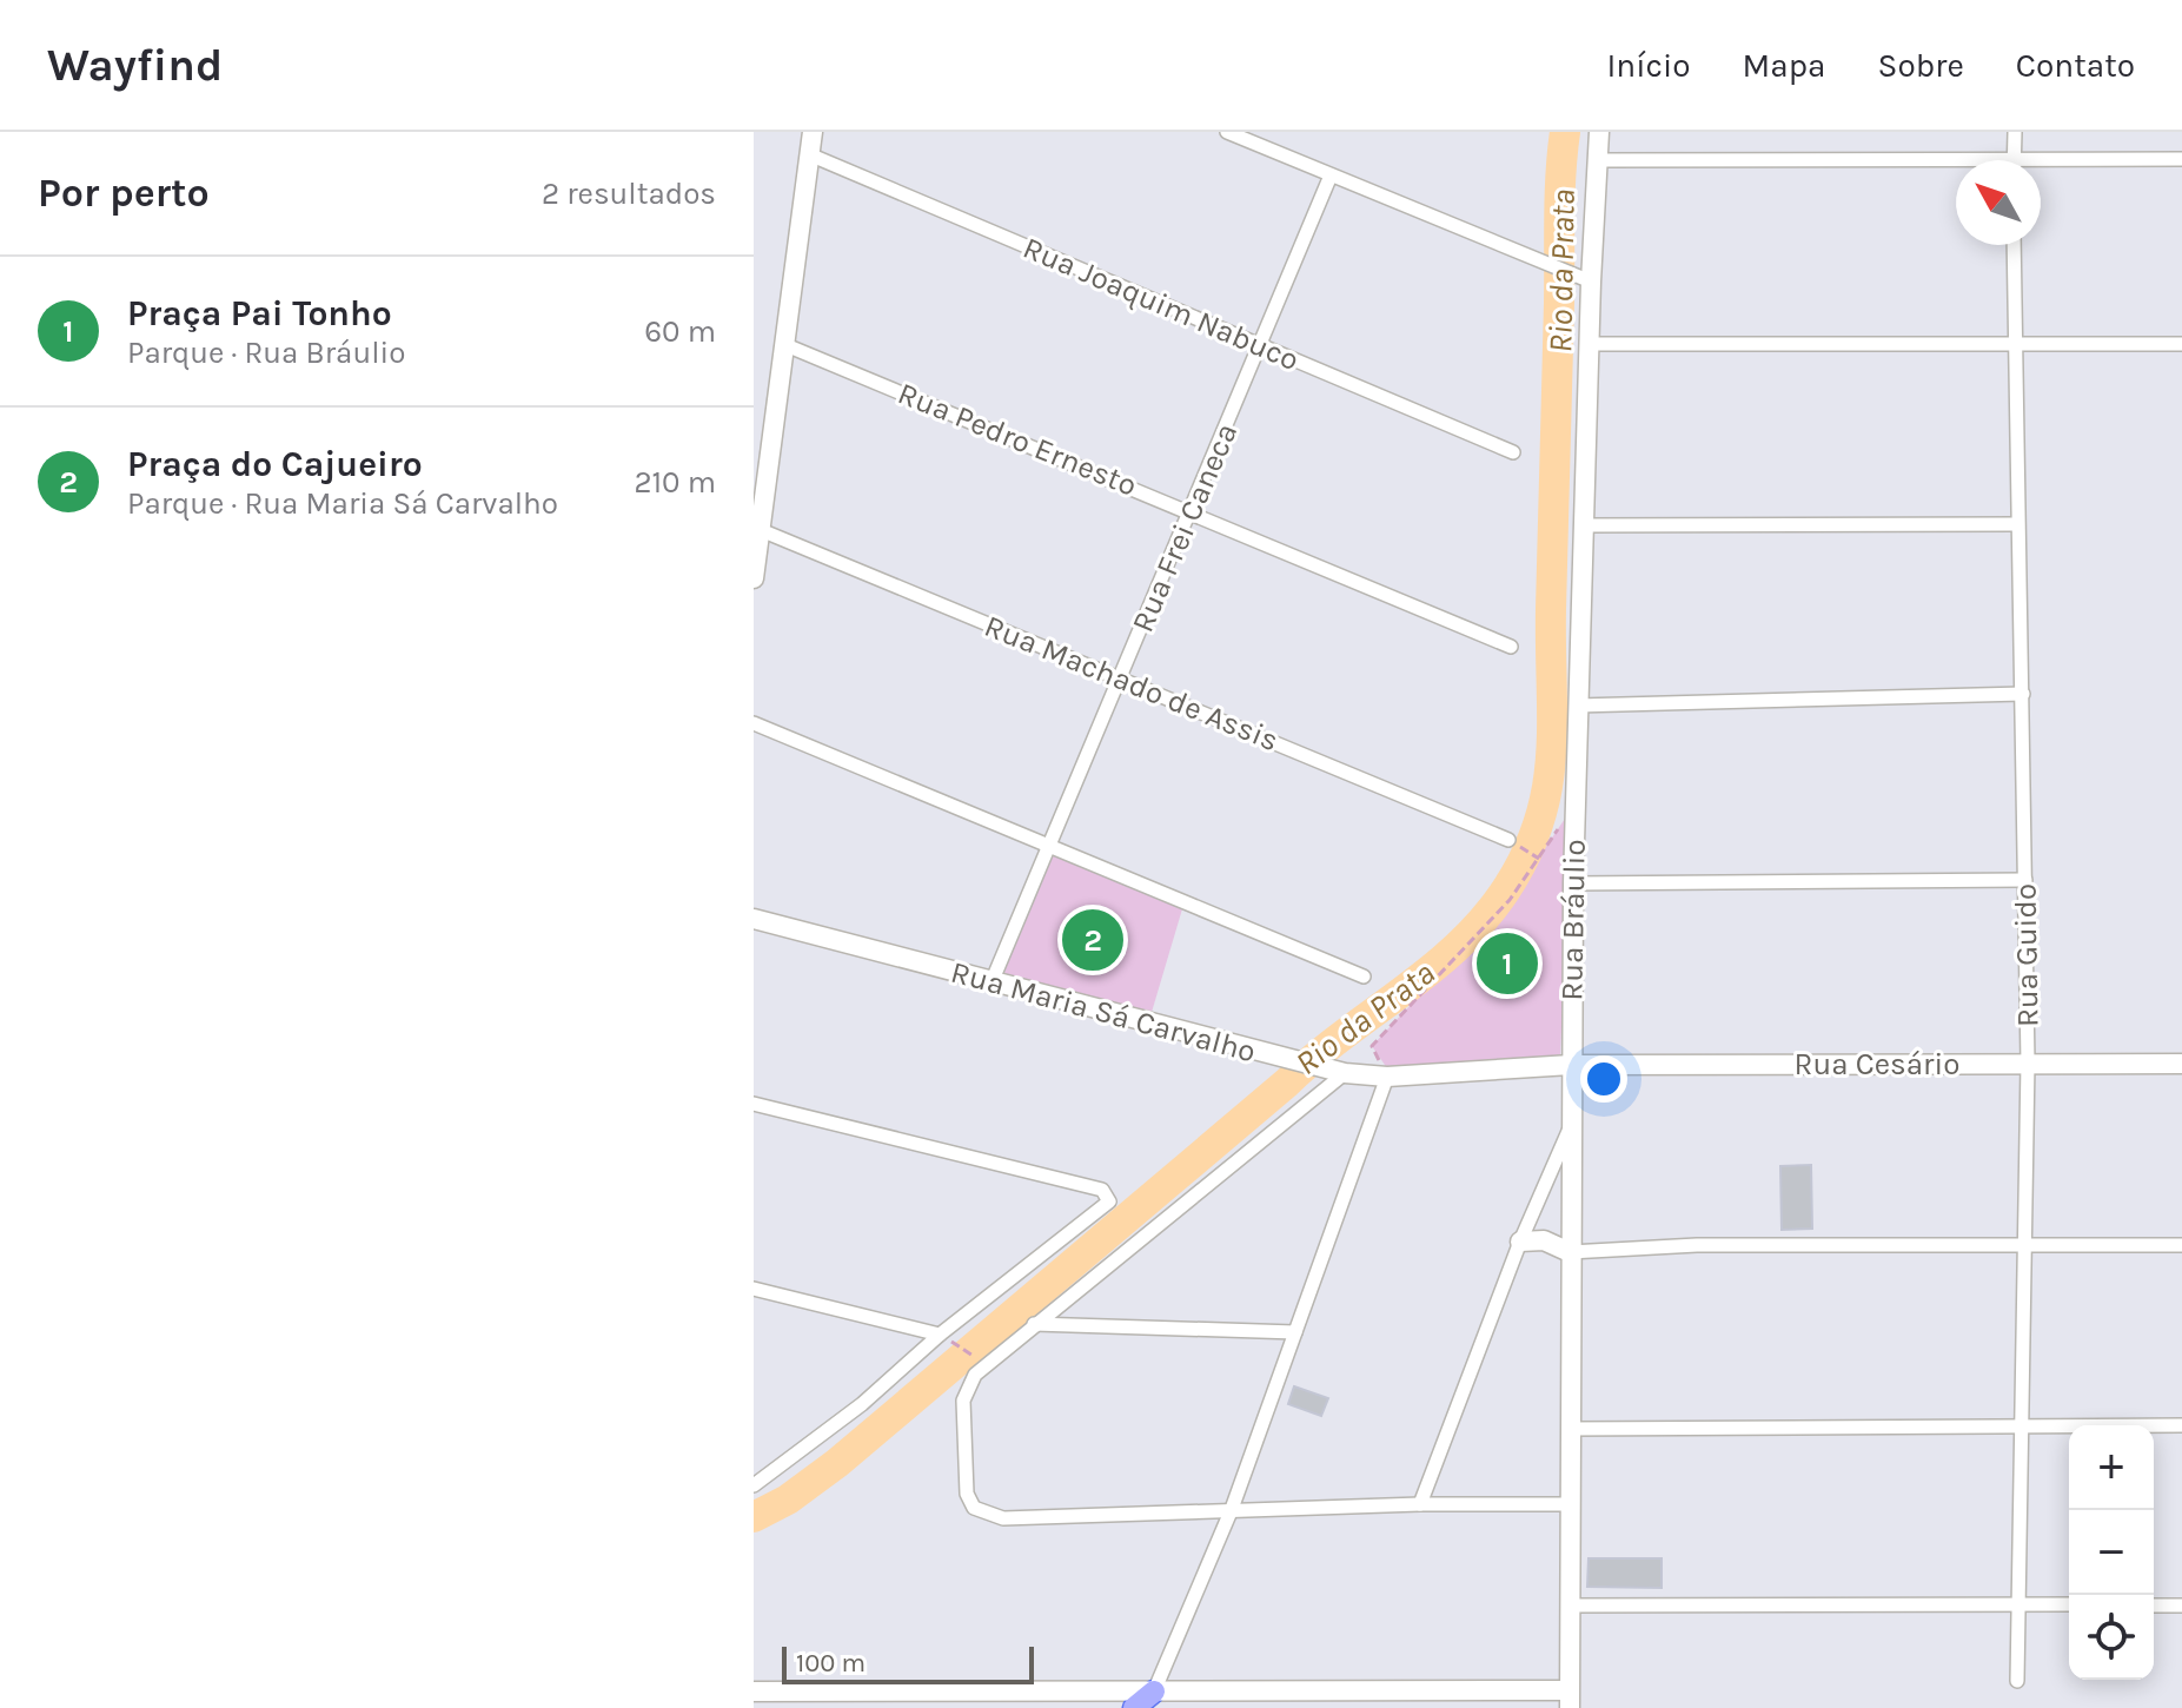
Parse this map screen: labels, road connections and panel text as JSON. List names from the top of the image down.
{
  "streets": {
    "street": [
      "Rua Joaquim Nabuco",
      "Rua Pedro Ernesto",
      "Rua Frei Caneca",
      "Rua Machado de Assis",
      "Rua Bráulio",
      "Rua Guido",
      "Rua Maria Sá Carvalho",
      "Rua Cesário"
    ]
  },
  "crossings": [
    ["Rua Joaquim Nabuco", "Rua Frei Caneca"],
    ["Rua Pedro Ernesto", "Rua Frei Caneca"],
    ["Rua Frei Caneca", "Rua Machado de Assis"],
    ["Rua Frei Caneca", "Rua Maria Sá Carvalho"],
    ["Rua Bráulio", "Rua Maria Sá Carvalho"],
    ["Rua Bráulio", "Rua Cesário"],
    ["Rua Guido", "Rua Cesário"],
    ["Rua Maria Sá Carvalho", "Rua Cesário"]
  ],
  "water": ["Rio da Prata"],
  "scale_bar": "100 m",
  "north": "top left",
  "page": {
    "header": "Wayfind",
    "nav": [
      "Início",
      "Mapa",
      "Sobre",
      "Contato"
    ],
    "heading": ["Por perto", "2 resultados"],
    "list": [
      {
        "mark": "1",
        "name": "Praça Pai Tonho",
        "note": "Parque · Rua Bráulio",
        "value": "60 m"
      },
      {
        "mark": "2",
        "name": "Praça do Cajueiro",
        "note": "Parque · Rua Maria Sá Carvalho",
        "value": "210 m"
      }
    ],
    "pins": ["2", "1"],
    "map_buttons": ["+", "−"],
    "scale": "100 m"
  }
}
